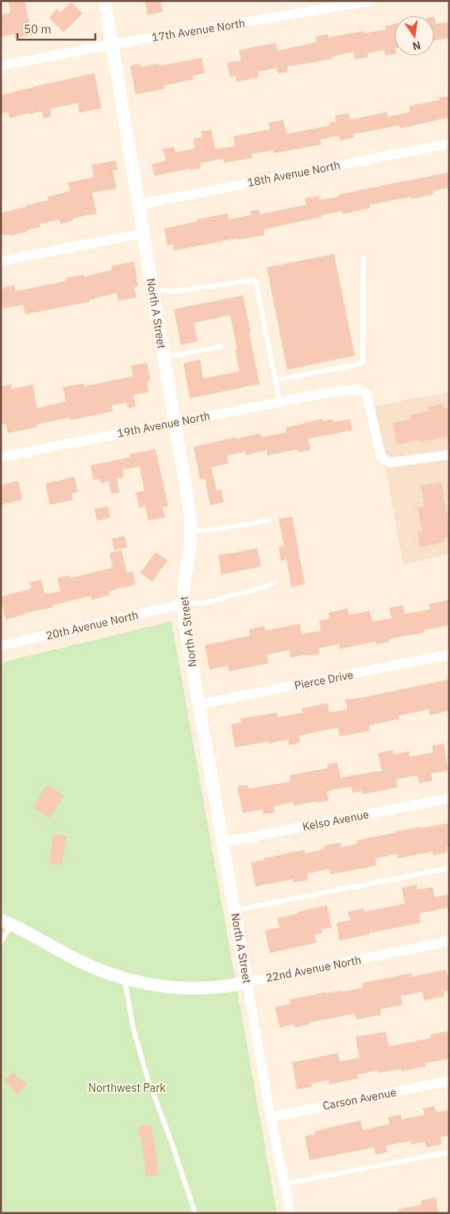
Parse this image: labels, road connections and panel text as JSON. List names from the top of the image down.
{
  "streets": {
    "street": [
      "17th Avenue North",
      "18th Avenue North",
      "North A Street",
      "19th Avenue North",
      "20th Avenue North",
      "Pierce Drive",
      "Kelso Avenue",
      "22nd Avenue North",
      "Carson Avenue"
    ]
  },
  "crossings": [
    ["17th Avenue North", "North A Street"],
    ["18th Avenue North", "North A Street"],
    ["North A Street", "19th Avenue North"],
    ["North A Street", "20th Avenue North"],
    ["North A Street", "Pierce Drive"],
    ["North A Street", "Kelso Avenue"],
    ["North A Street", "22nd Avenue North"],
    ["North A Street", "Carson Avenue"]
  ],
  "parks": ["Northwest Park"],
  "scale_bar": "50 m",
  "north": "bottom"
}
